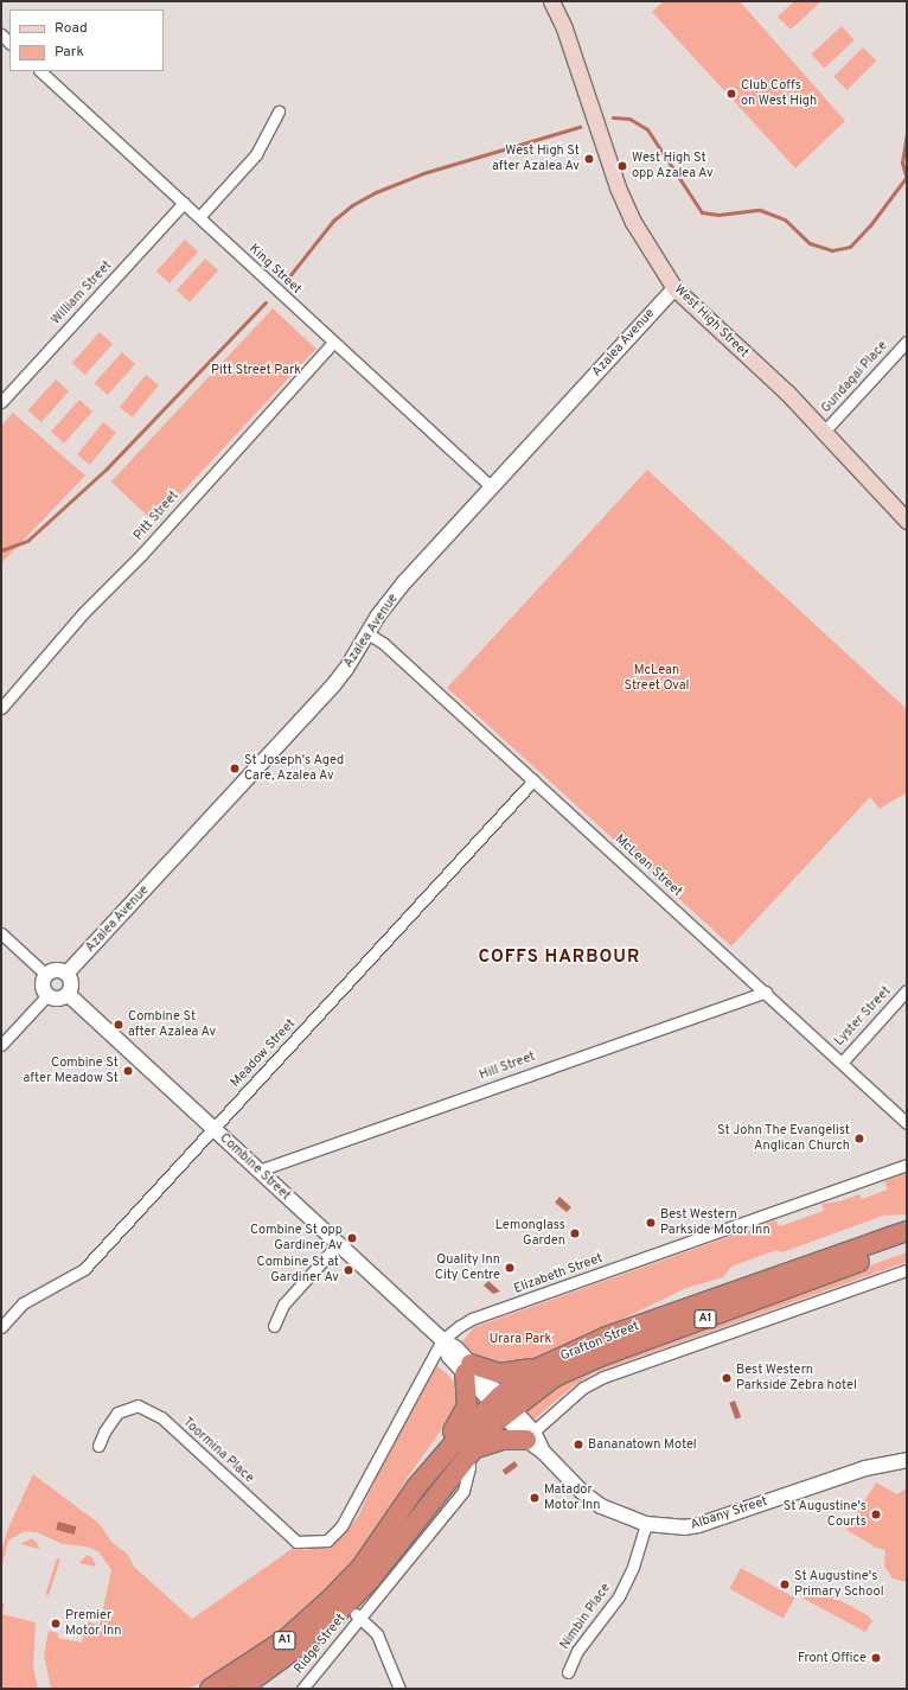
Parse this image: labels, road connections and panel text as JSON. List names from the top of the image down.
{
  "streets": {
    "highway": ["A1", "Grafton Street"],
    "main road": ["West High Street"],
    "street": [
      "King Street",
      "William Street",
      "Azalea Avenue",
      "Gundagai Place",
      "Pitt Street",
      "McLean Street",
      "Lyster Street",
      "Meadow Street",
      "Hill Street",
      "Combine Street",
      "Elizabeth Street",
      "Toormina Place",
      "Albany Street",
      "Nimbin Place",
      "Ridge Street"
    ]
  },
  "crossings": [
    ["King Street", "William Street"],
    ["King Street", "Azalea Avenue"],
    ["King Street", "Pitt Street"],
    ["West High Street", "Azalea Avenue"],
    ["West High Street", "Gundagai Place"],
    ["Azalea Avenue", "McLean Street"],
    ["Azalea Avenue", "Combine Street"],
    ["McLean Street", "Lyster Street"],
    ["McLean Street", "Meadow Street"],
    ["McLean Street", "Hill Street"],
    ["Meadow Street", "Combine Street"],
    ["Hill Street", "Combine Street"],
    ["Combine Street", "Elizabeth Street"],
    ["Combine Street", "Grafton Street"],
    ["Combine Street", "Albany Street"],
    ["Elizabeth Street", "Toormina Place"],
    ["A1", "Grafton Street"],
    ["Grafton Street", "Albany Street"],
    ["Grafton Street", "Ridge Street"],
    ["Albany Street", "Nimbin Place"]
  ],
  "districts": ["COFFS HARBOUR"],
  "parks": ["Pitt Street Park", "McLean Street Oval", "Urara Park"],
  "places": [
    "Club Coffs on West High",
    "West High St after Azalea Av",
    "West High St opp Azalea Av",
    "St Joseph's Aged Care, Azalea Av",
    "Combine St after Azalea Av",
    "Combine St after Meadow St",
    "St John The Evangelist Anglican Church",
    "Best Western Parkside Motor Inn",
    "Lemonglass Garden",
    "Combine St opp Gardiner Av",
    "Quality Inn City Centre",
    "Combine St at Gardiner Av",
    "Best Western Parkside Zebra hotel",
    "Bananatown Motel",
    "Matador Motor Inn",
    "St Augustine's Courts",
    "St Augustine's Primary School",
    "Premier Motor Inn",
    "Front Office"
  ],
  "legend": ["Road", "Park"]
}
